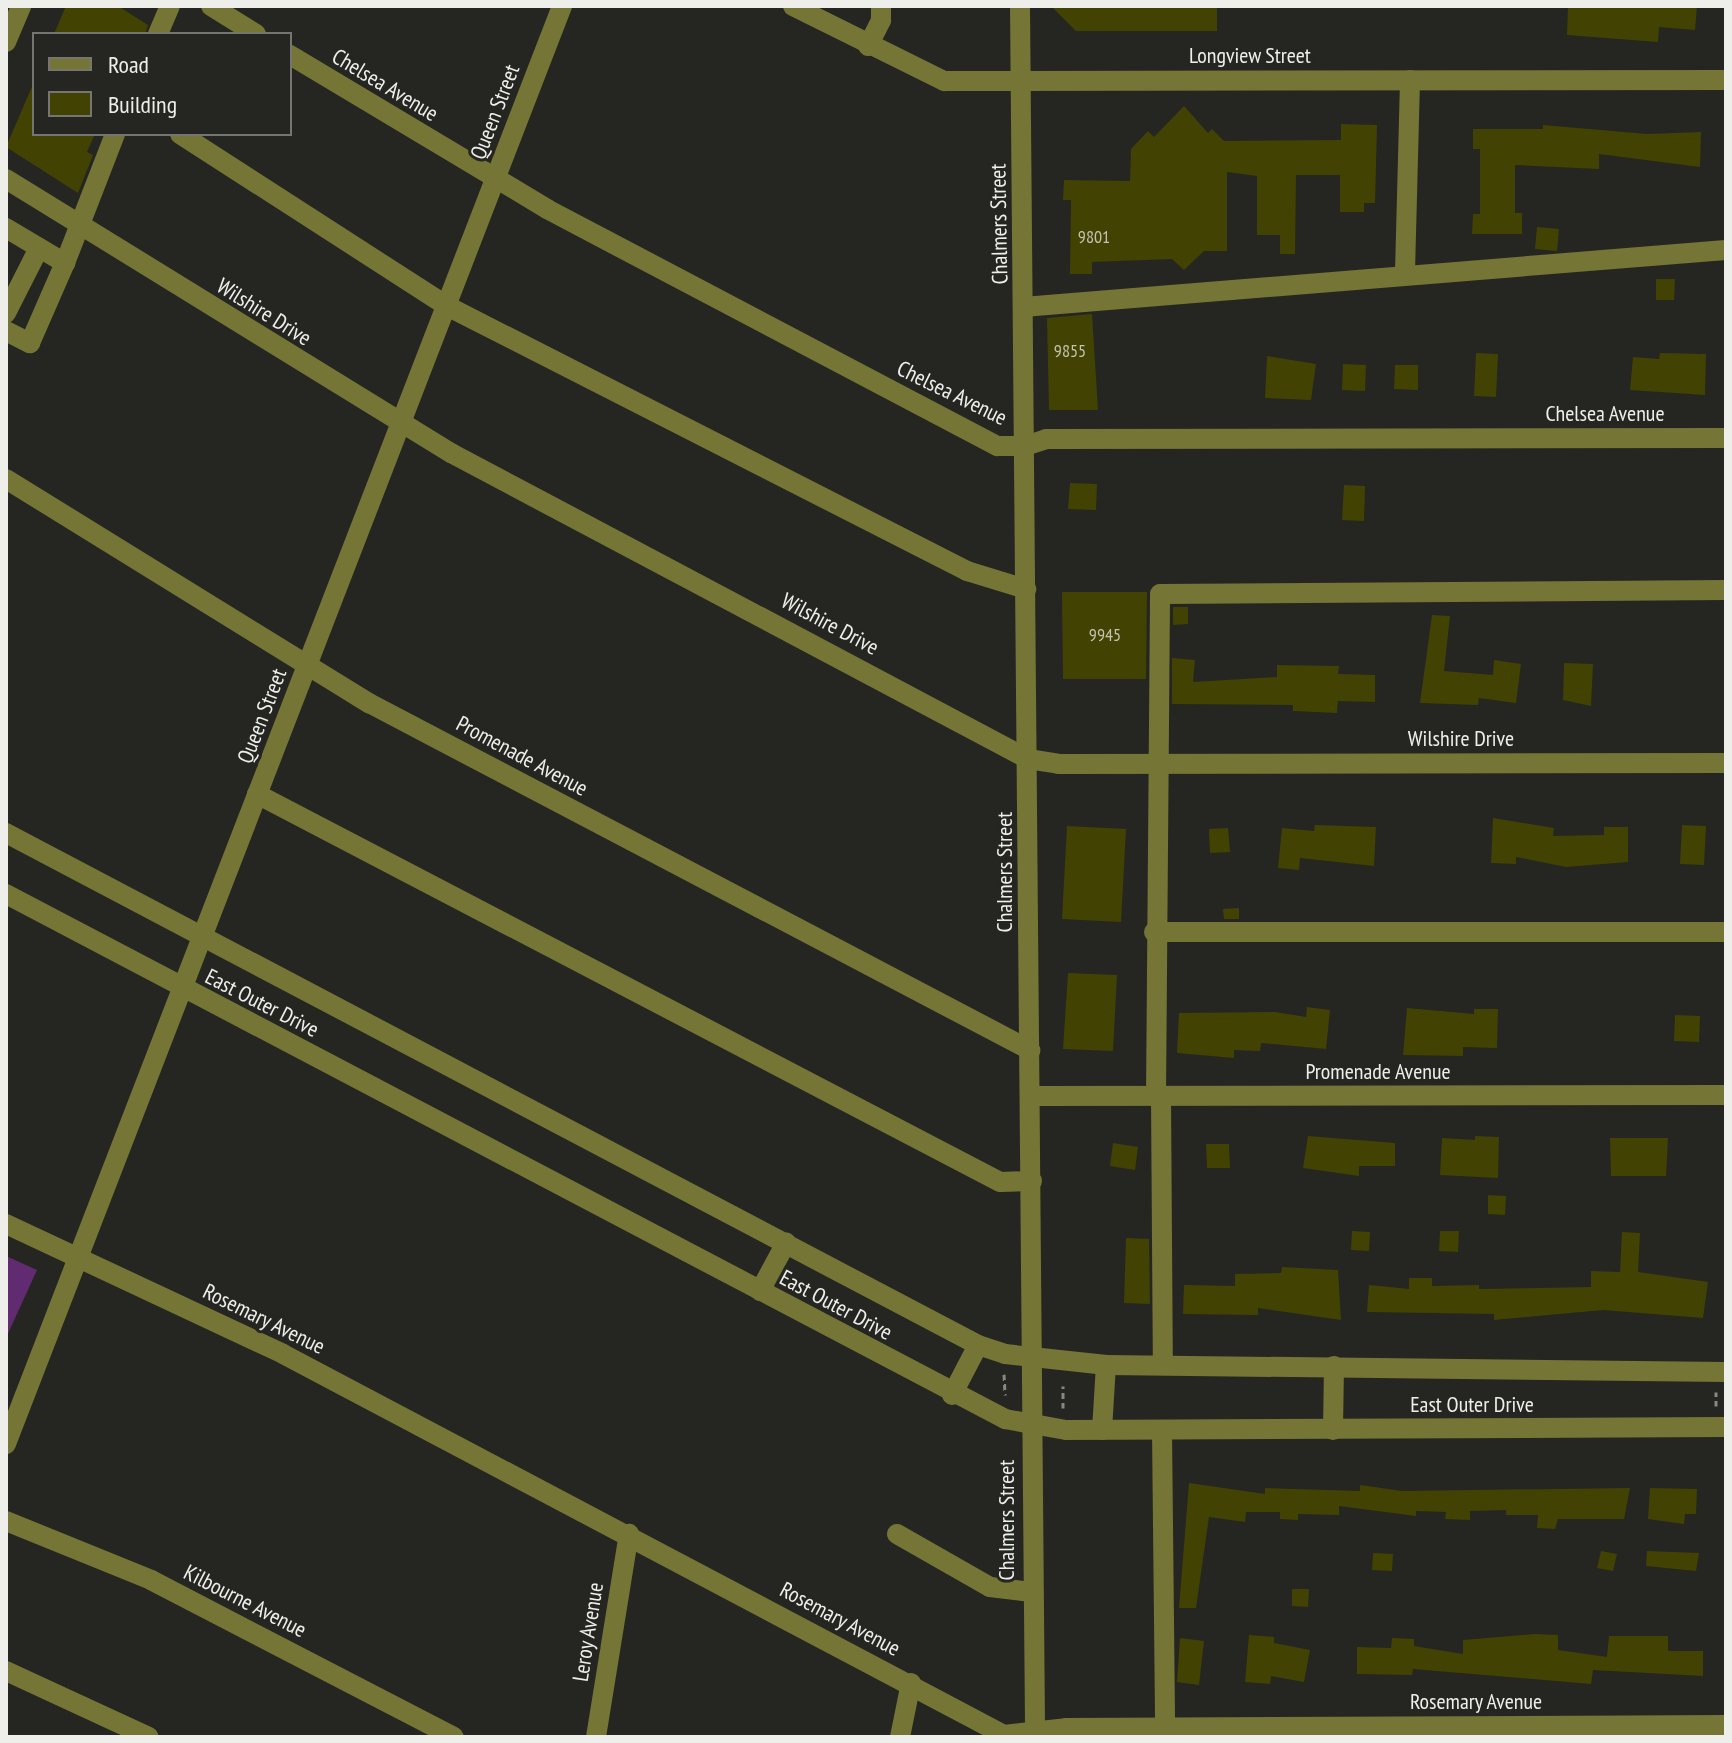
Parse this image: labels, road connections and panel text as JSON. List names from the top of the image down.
{
  "streets": {
    "street": [
      "Longview Street",
      "Chelsea Avenue",
      "Queen Street",
      "Chalmers Street",
      "Wilshire Drive",
      "Promenade Avenue",
      "East Outer Drive",
      "Rosemary Avenue",
      "Kilbourne Avenue",
      "Leroy Avenue"
    ]
  },
  "crossings": [
    ["Longview Street", "Chalmers Street"],
    ["Chelsea Avenue", "Queen Street"],
    ["Chelsea Avenue", "Chalmers Street"],
    ["Queen Street", "Wilshire Drive"],
    ["Queen Street", "Promenade Avenue"],
    ["Queen Street", "East Outer Drive"],
    ["Queen Street", "Rosemary Avenue"],
    ["Chalmers Street", "Wilshire Drive"],
    ["Chalmers Street", "Promenade Avenue"],
    ["Chalmers Street", "East Outer Drive"],
    ["Chalmers Street", "Rosemary Avenue"],
    ["Rosemary Avenue", "Leroy Avenue"]
  ],
  "house_numbers": ["9801", "9855", "9945"],
  "legend": ["Road", "Building"]
}
